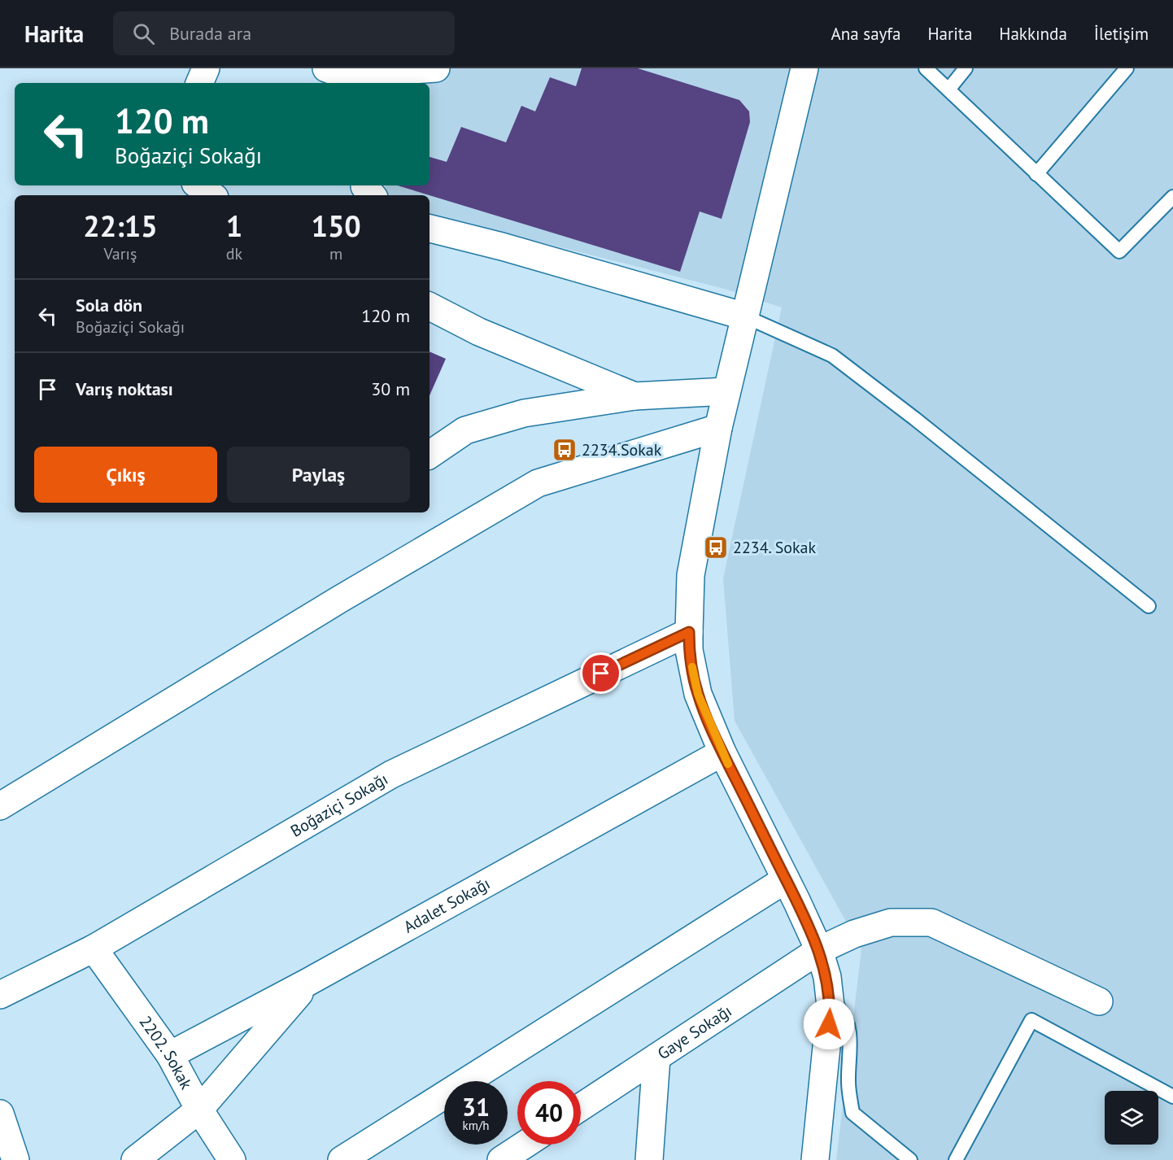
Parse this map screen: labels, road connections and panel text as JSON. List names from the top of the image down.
{
  "streets": {
    "street": [
      "Boğaziçi Sokağı",
      "Adalet Sokağı",
      "Gaye Sokağı",
      "2202. Sokak"
    ]
  },
  "crossings": [
    ["Boğaziçi Sokağı", "2202. Sokak"],
    ["Adalet Sokağı", "2202. Sokak"]
  ],
  "places": {
    "bus stop": ["2234.Sokak", "2234. Sokak"]
  },
  "page": {
    "header": "Harita",
    "search": "Burada ara",
    "nav": [
      "Ana sayfa",
      "Harita",
      "Hakkında",
      "İletişim"
    ],
    "turn": ["120 m", "Boğaziçi Sokağı"],
    "eta": [
      "22:15",
      "Varış",
      "1",
      "dk",
      "150",
      "m"
    ],
    "list": [
      {
        "name": "Sola dön",
        "note": "Boğaziçi Sokağı",
        "value": "120 m"
      },
      {
        "name": "Varış noktası",
        "value": "30 m"
      }
    ],
    "buttons": ["Çıkış", "Paylaş"],
    "speed": "31 km/h",
    "limit": "40"
  }
}
